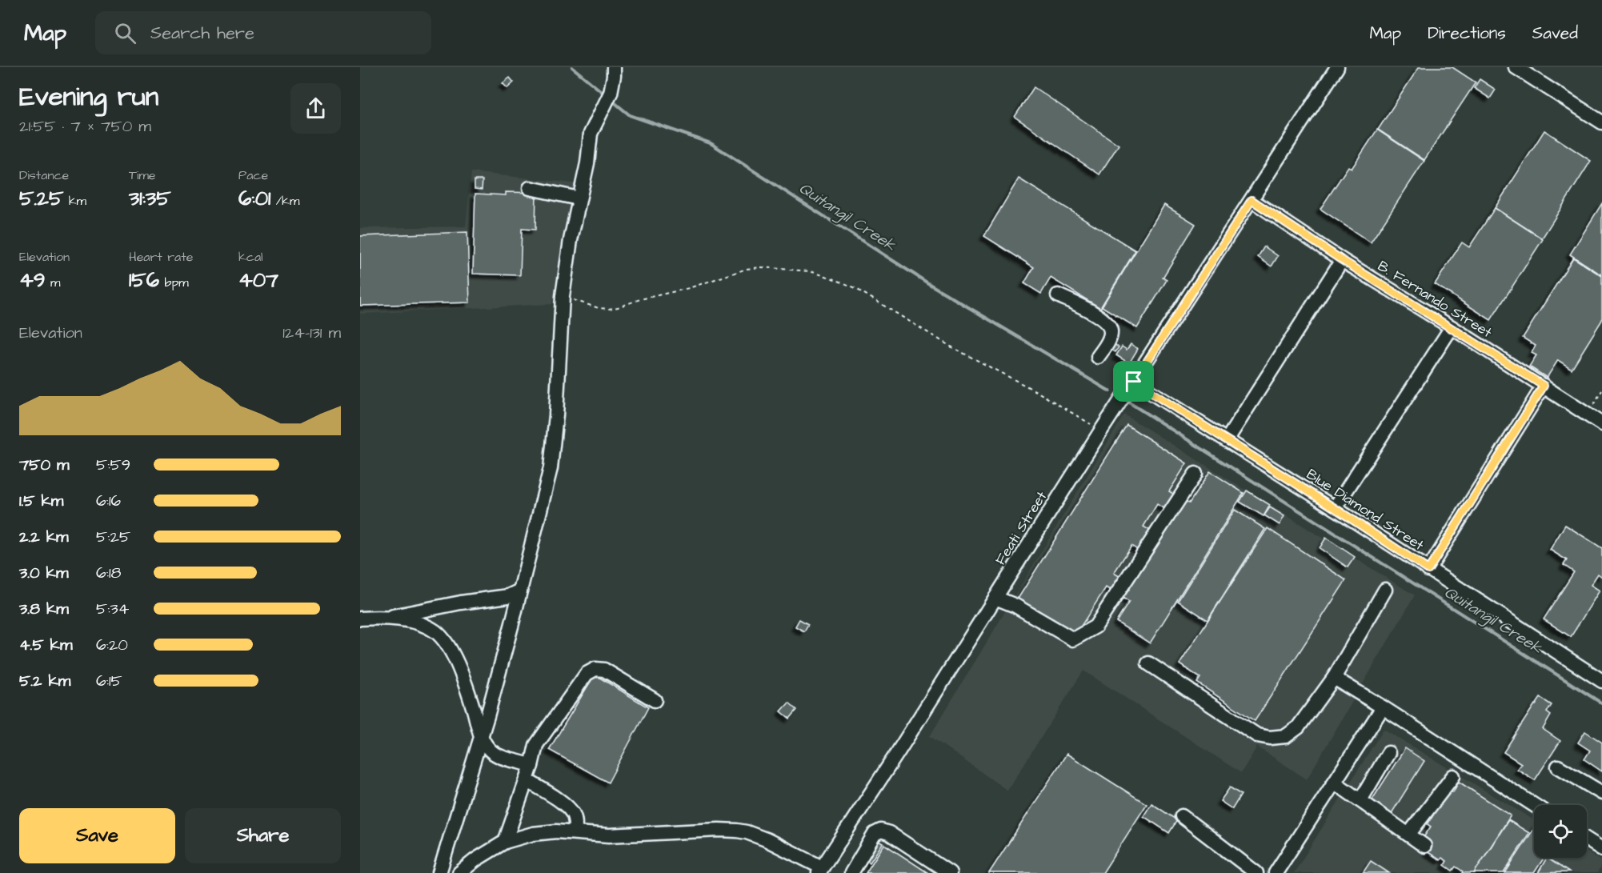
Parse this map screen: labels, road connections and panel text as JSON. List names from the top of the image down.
{
  "streets": {
    "street": ["B. Fernando Street", "Blue Diamond Street", "Feati Street"]
  },
  "crossings": [
    ["B. Fernando Street", "Feati Street"],
    ["Blue Diamond Street", "Feati Street"]
  ],
  "water": ["Quitangil Creek"],
  "page": {
    "header": "Map",
    "search": "Search here",
    "nav": ["Map", "Directions", "Saved"],
    "heading": ["Evening run", "21:55 · 7 × 750 m"],
    "stats": [
      ["Distance", "5.25 km"],
      ["Time", "31:35"],
      ["Pace", "6:01 /km"],
      ["Elevation", "49 m"],
      ["Heart rate", "156 bpm"],
      ["kcal", "407"]
    ],
    "chart": ["Elevation", "124–131 m"],
    "list": [
      {
        "name": "750 m",
        "note": "5:59"
      },
      {
        "name": "1.5 km",
        "note": "6:16"
      },
      {
        "name": "2.2 km",
        "note": "5:25"
      },
      {
        "name": "3.0 km",
        "note": "6:18"
      },
      {
        "name": "3.8 km",
        "note": "5:34"
      },
      {
        "name": "4.5 km",
        "note": "6:20"
      },
      {
        "name": "5.2 km",
        "note": "6:15"
      }
    ],
    "buttons": ["Save", "Share"]
  }
}
